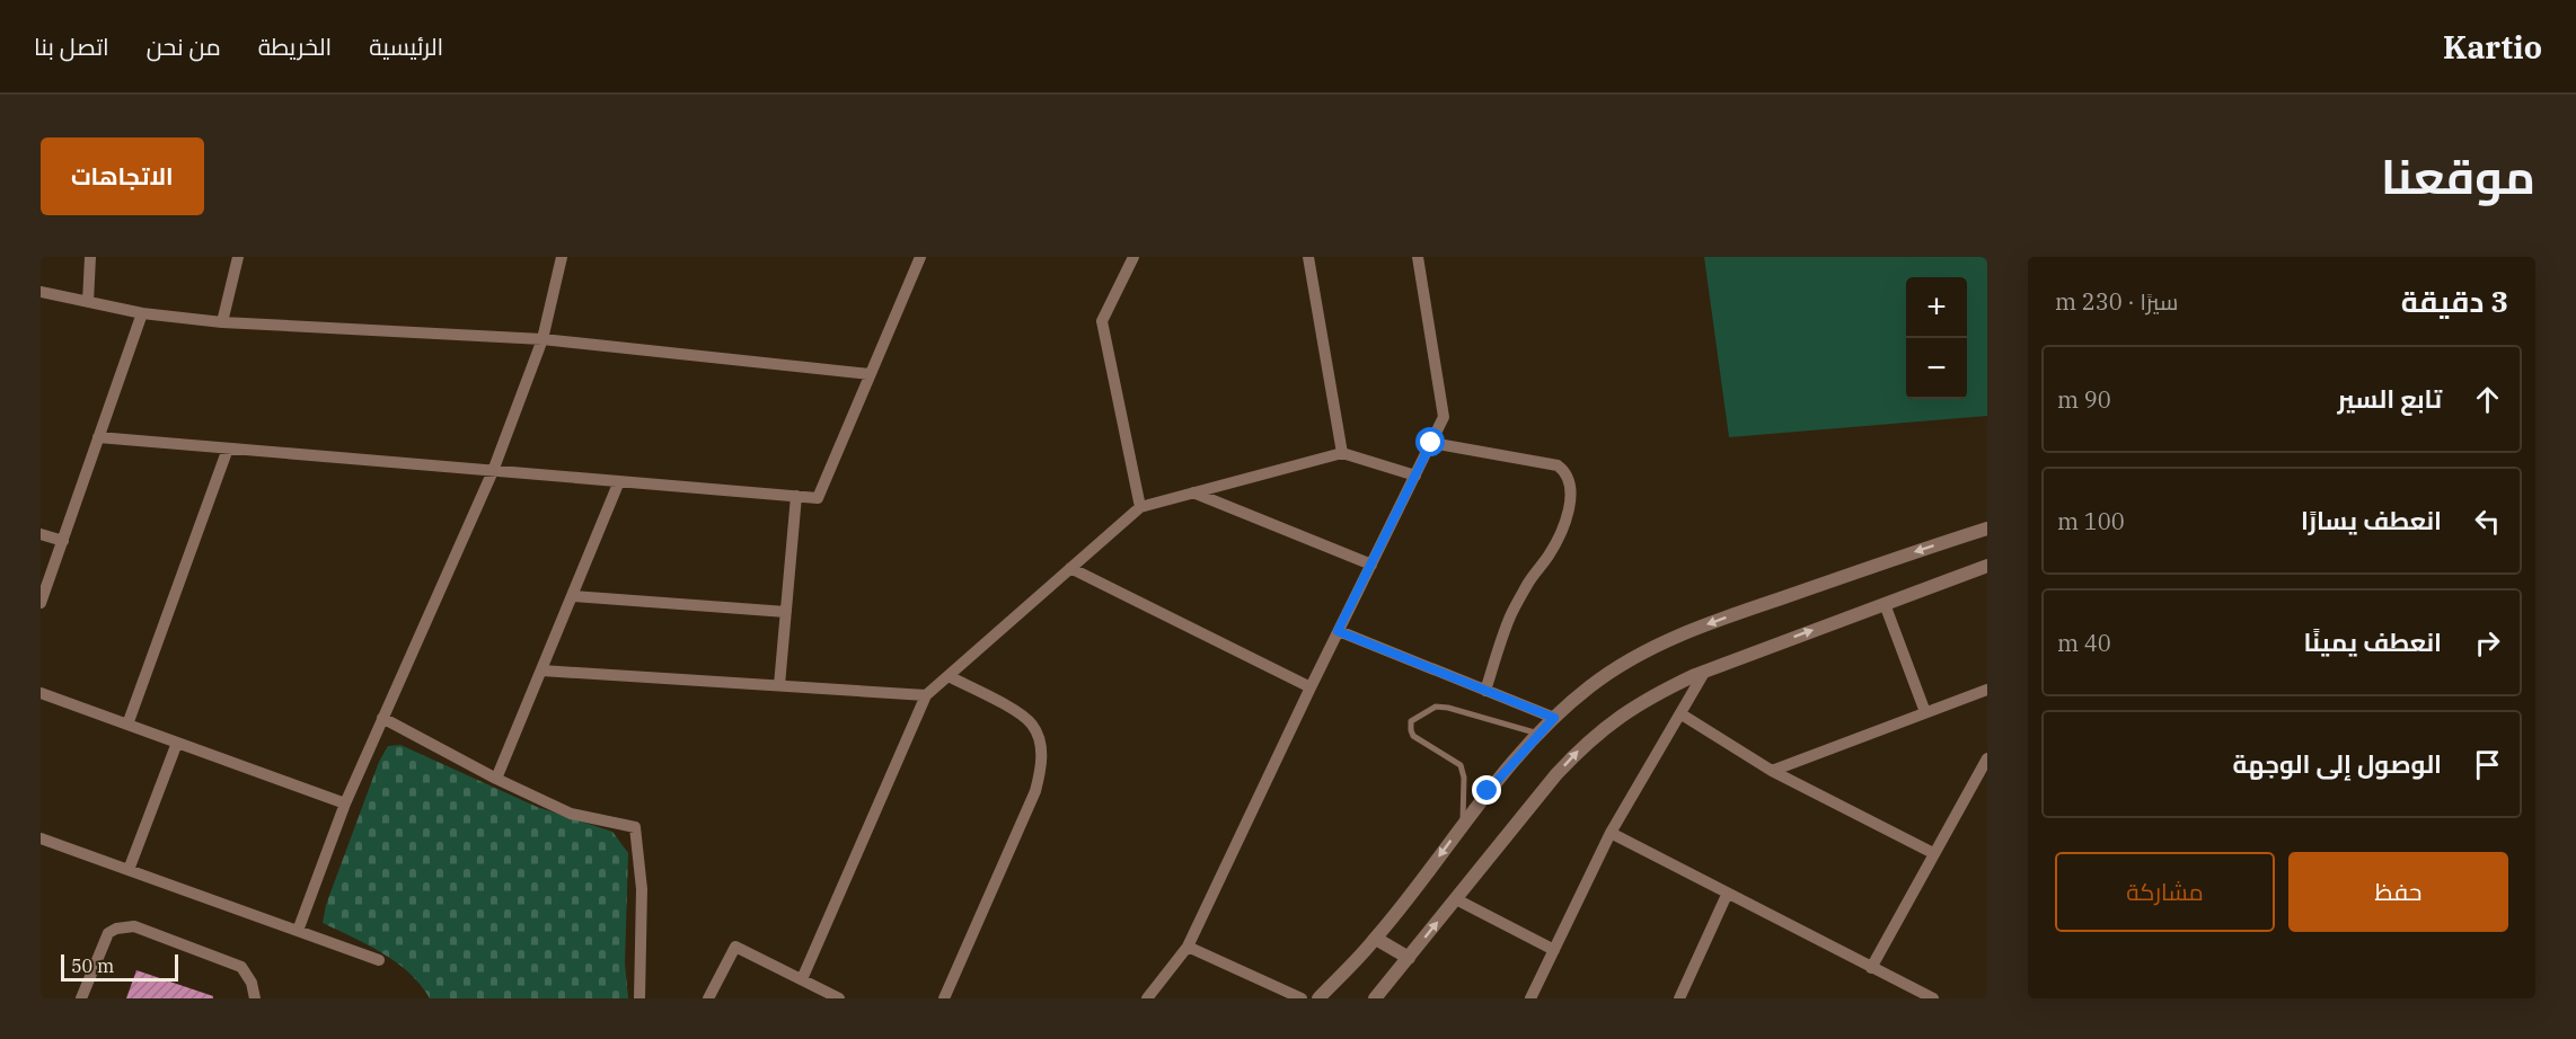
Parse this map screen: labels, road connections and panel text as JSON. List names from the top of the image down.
{
  "scale_bar": "50 m",
  "page": {
    "header": "Kartio",
    "nav": [
      "الرئيسية",
      "الخريطة",
      "من نحن",
      "اتصل بنا"
    ],
    "title": "موقعنا",
    "buttons": [
      "الاتجاهات",
      ["حفظ", "مشاركة"]
    ],
    "heading": ["3 دقيقة", "سيرًا · 230 m"],
    "map_buttons": ["+", "−"],
    "list": [
      ["تابع السير", "90 m"],
      ["انعطف يسارًا", "100 m"],
      ["انعطف يمينًا", "40 m"],
      "الوصول إلى الوجهة"
    ],
    "scale": "50 m"
  }
}
